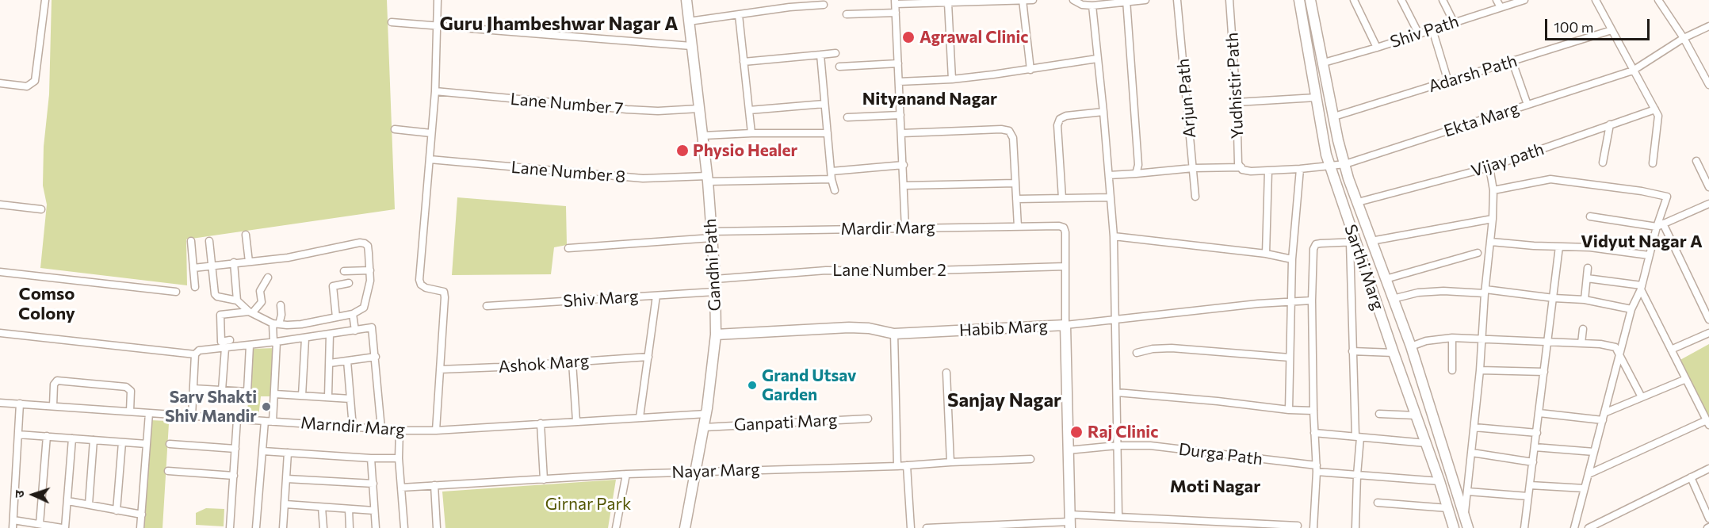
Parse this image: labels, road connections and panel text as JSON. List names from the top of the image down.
{
  "streets": {
    "street": [
      "Shiv Path",
      "Adarsh Path",
      "Yudhistir Path",
      "Arjun Path",
      "Lane Number 7",
      "Ekta Marg",
      "Vijay path",
      "Lane Number 8",
      "Mardir Marg",
      "Gandhi Path",
      "Sarthi Marg",
      "Lane Number 2",
      "Shiv Marg",
      "Habib Marg",
      "Ashok Marg",
      "Ganpati Marg",
      "Marndir Marg",
      "Durga Path",
      "Nayar Marg"
    ]
  },
  "crossings": [
    ["Yudhistir Path", "Ekta Marg"],
    ["Arjun Path", "Ekta Marg"],
    ["Lane Number 7", "Gandhi Path"],
    ["Ekta Marg", "Sarthi Marg"],
    ["Lane Number 8", "Gandhi Path"],
    ["Mardir Marg", "Gandhi Path"],
    ["Mardir Marg", "Lane Number 2"],
    ["Gandhi Path", "Lane Number 2"],
    ["Gandhi Path", "Shiv Marg"],
    ["Gandhi Path", "Habib Marg"],
    ["Gandhi Path", "Ganpati Marg"],
    ["Gandhi Path", "Marndir Marg"],
    ["Gandhi Path", "Nayar Marg"],
    ["Sarthi Marg", "Durga Path"]
  ],
  "districts": [
    "Guru Jhambeshwar Nagar A",
    "Nityanand Nagar",
    "Vidyut Nagar A",
    "Comso Colony",
    "Sanjay Nagar",
    "Moti Nagar"
  ],
  "parks": ["Girnar Park"],
  "places": [
    "Agrawal Clinic",
    "Physio Healer",
    "Grand Utsav Garden",
    "Sarv Shakti Shiv Mandir",
    "Raj Clinic"
  ],
  "scale_bar": "100 m",
  "north": "left"
}
